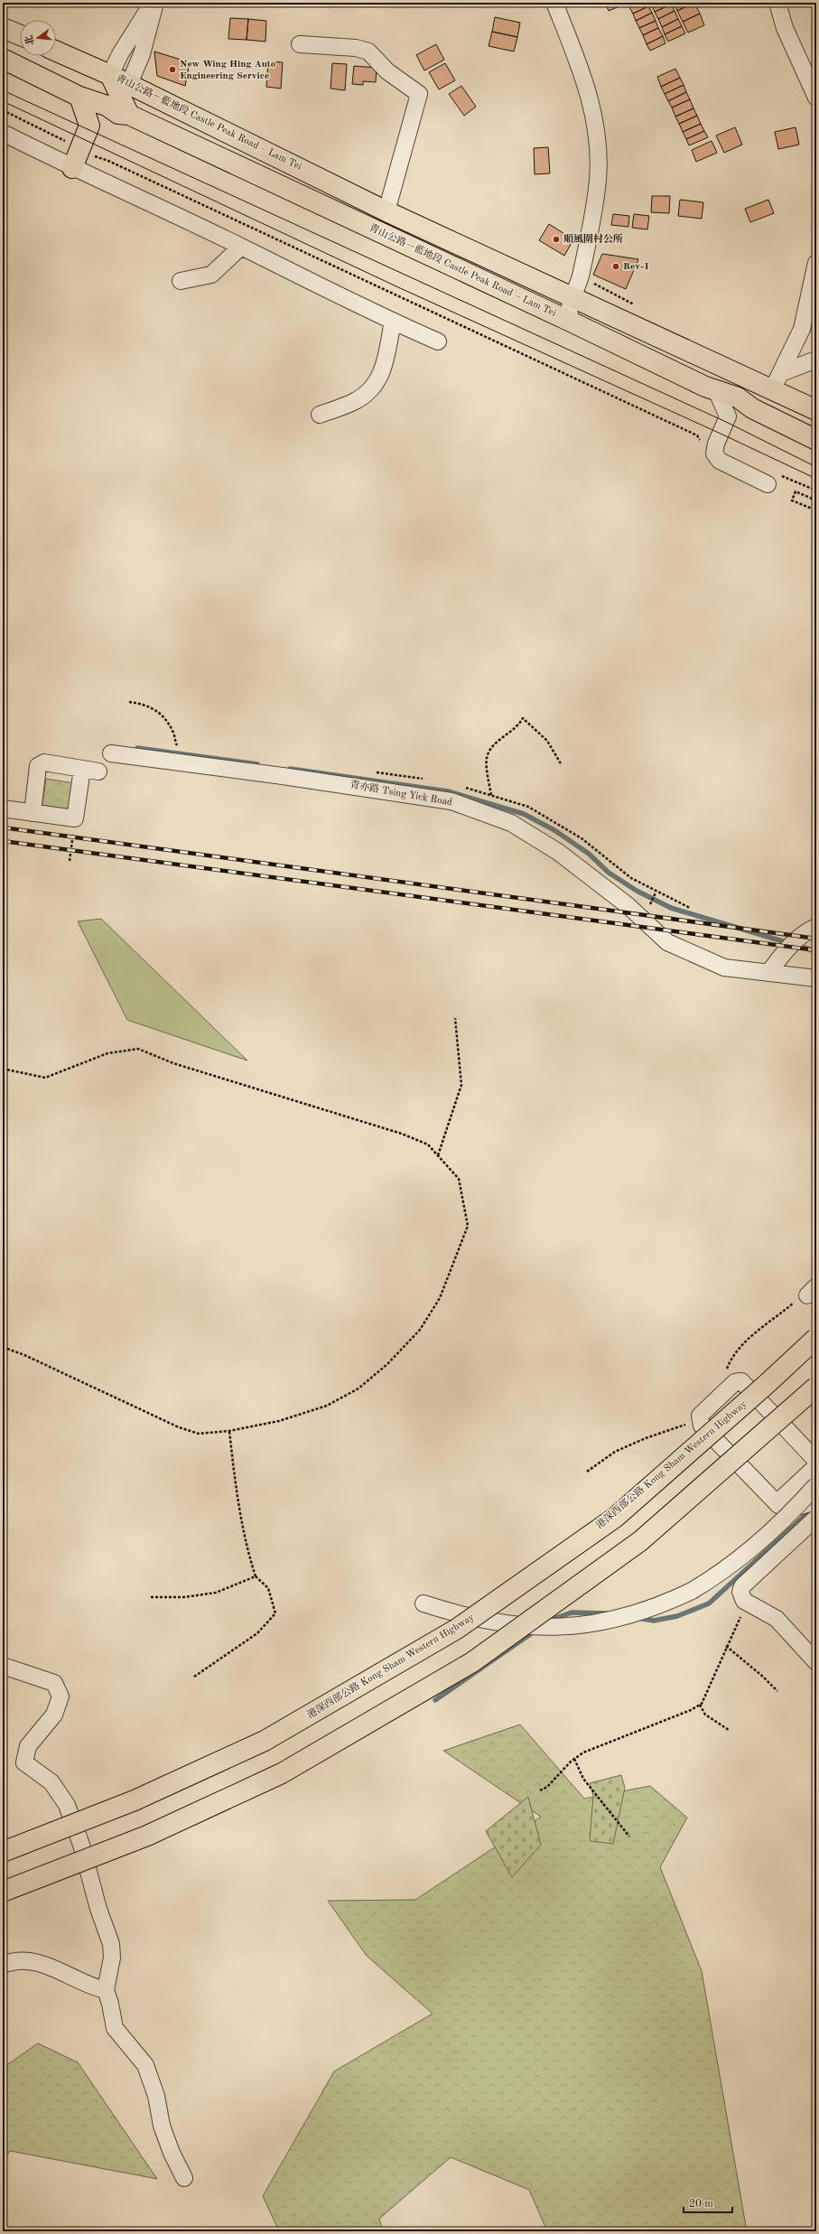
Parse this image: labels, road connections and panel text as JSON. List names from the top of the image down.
{
  "streets": {
    "main road": ["青山公路－藍地段 Castle Peak Road – Lam Tei", "港深西部公路 Kong Sham Western Highway"],
    "street": ["青亦路 Tsing Yick Road"]
  },
  "places": ["New Wing Hing Auto Engineering Service", "順風圍村公所", "Rev-1"],
  "scale_bar": "20 m",
  "north": "left"
}
